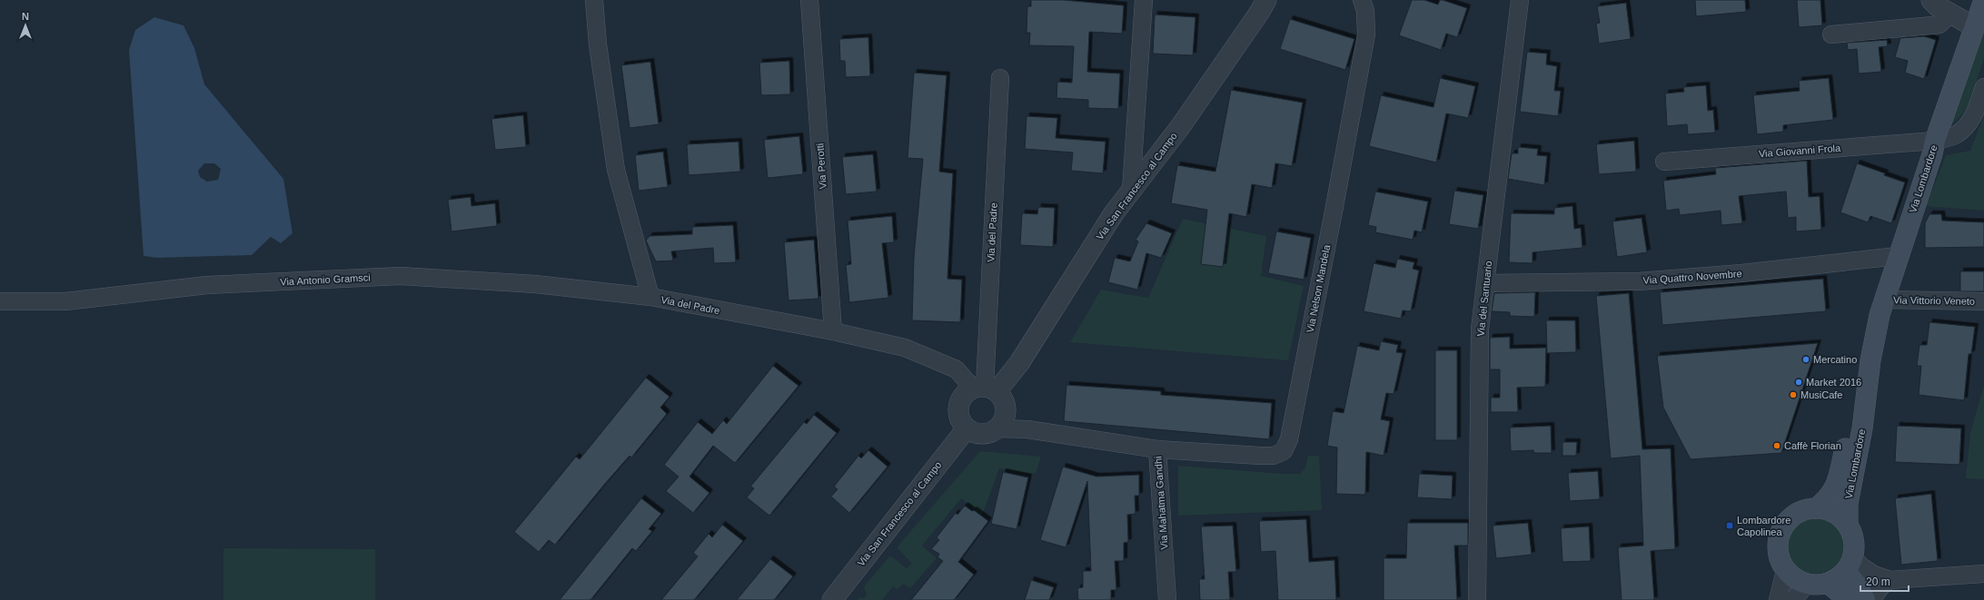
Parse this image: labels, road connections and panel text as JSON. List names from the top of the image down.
{
  "streets": {
    "main road": ["Via Lombardore"],
    "street": [
      "Via Giovanni Frola",
      "Via Perotti",
      "Via San Francesco al Campo",
      "Via del Padre",
      "Via Quattro Novembre",
      "Via Antonio Gramsci",
      "Via Nelson Mandela",
      "Via del Santuario",
      "Via Vittorio Veneto",
      "Via Mahatma Gandhi"
    ]
  },
  "crossings": [
    ["Via Giovanni Frola", "Via Lombardore"],
    ["Via Perotti", "Via del Padre"],
    ["Via Lombardore", "Via Quattro Novembre"],
    ["Via Lombardore", "Via Vittorio Veneto"],
    ["Via San Francesco al Campo", "Via del Padre"],
    ["Via San Francesco al Campo", "Via Mahatma Gandhi"],
    ["Via del Padre", "Via Antonio Gramsci"],
    ["Via del Padre", "Via Mahatma Gandhi"],
    ["Via Quattro Novembre", "Via del Santuario"],
    ["Via Nelson Mandela", "Via Mahatma Gandhi"]
  ],
  "places": {
    "other": [
      "Mercatino",
      "Market 2016",
      "MusiCafe",
      "Caffè Florian"
    ],
    "transit": ["Lombardore Capolinea"]
  },
  "scale_bar": "20 m",
  "north": "top"
}
